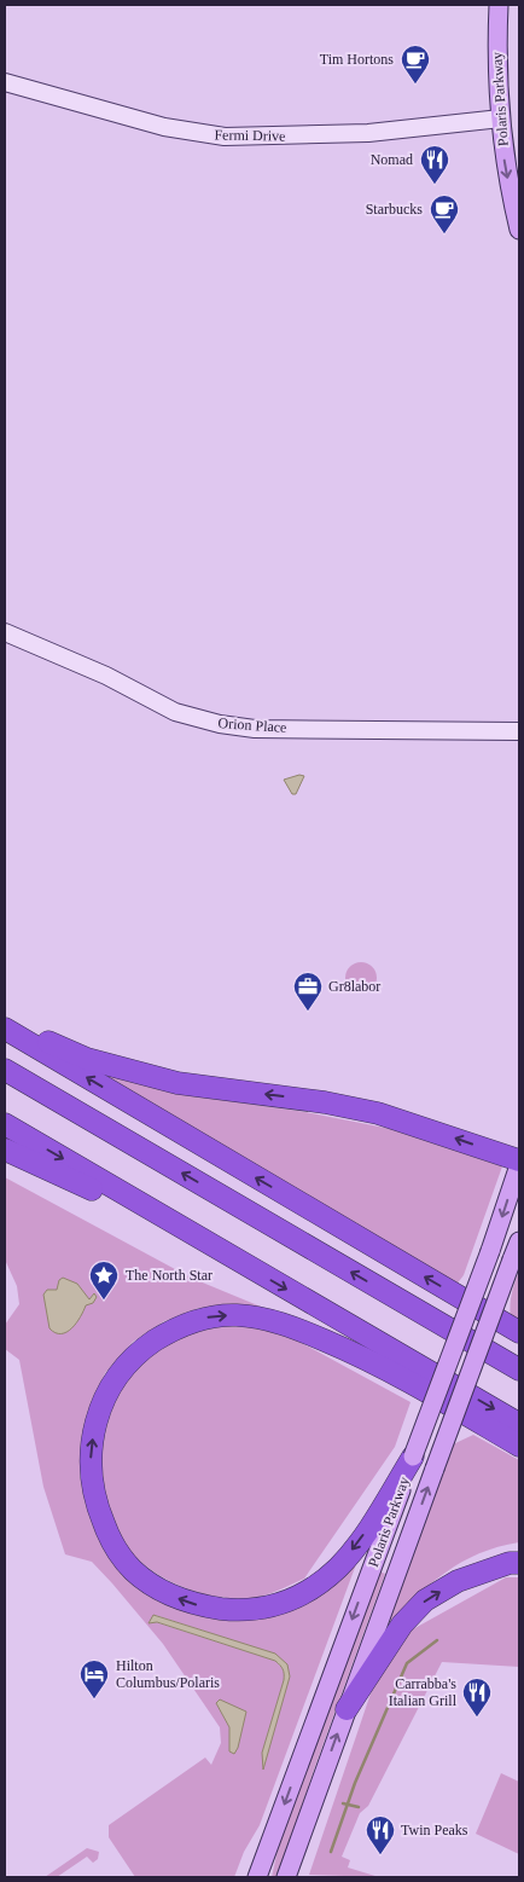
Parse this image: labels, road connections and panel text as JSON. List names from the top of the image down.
{
  "streets": {
    "main road": ["Polaris Parkway", "Fermi Drive", "Orion Place"]
  },
  "crossings": [
    ["Polaris Parkway", "Fermi Drive"]
  ],
  "places": {
    "cafe": ["Tim Hortons", "Starbucks"],
    "restaurant": ["Nomad", "Carrabba's Italian Grill", "Twin Peaks"],
    "office": ["Gr8labor"],
    "place": ["The North Star"],
    "hotel": ["Hilton Columbus/Polaris"]
  }
}
